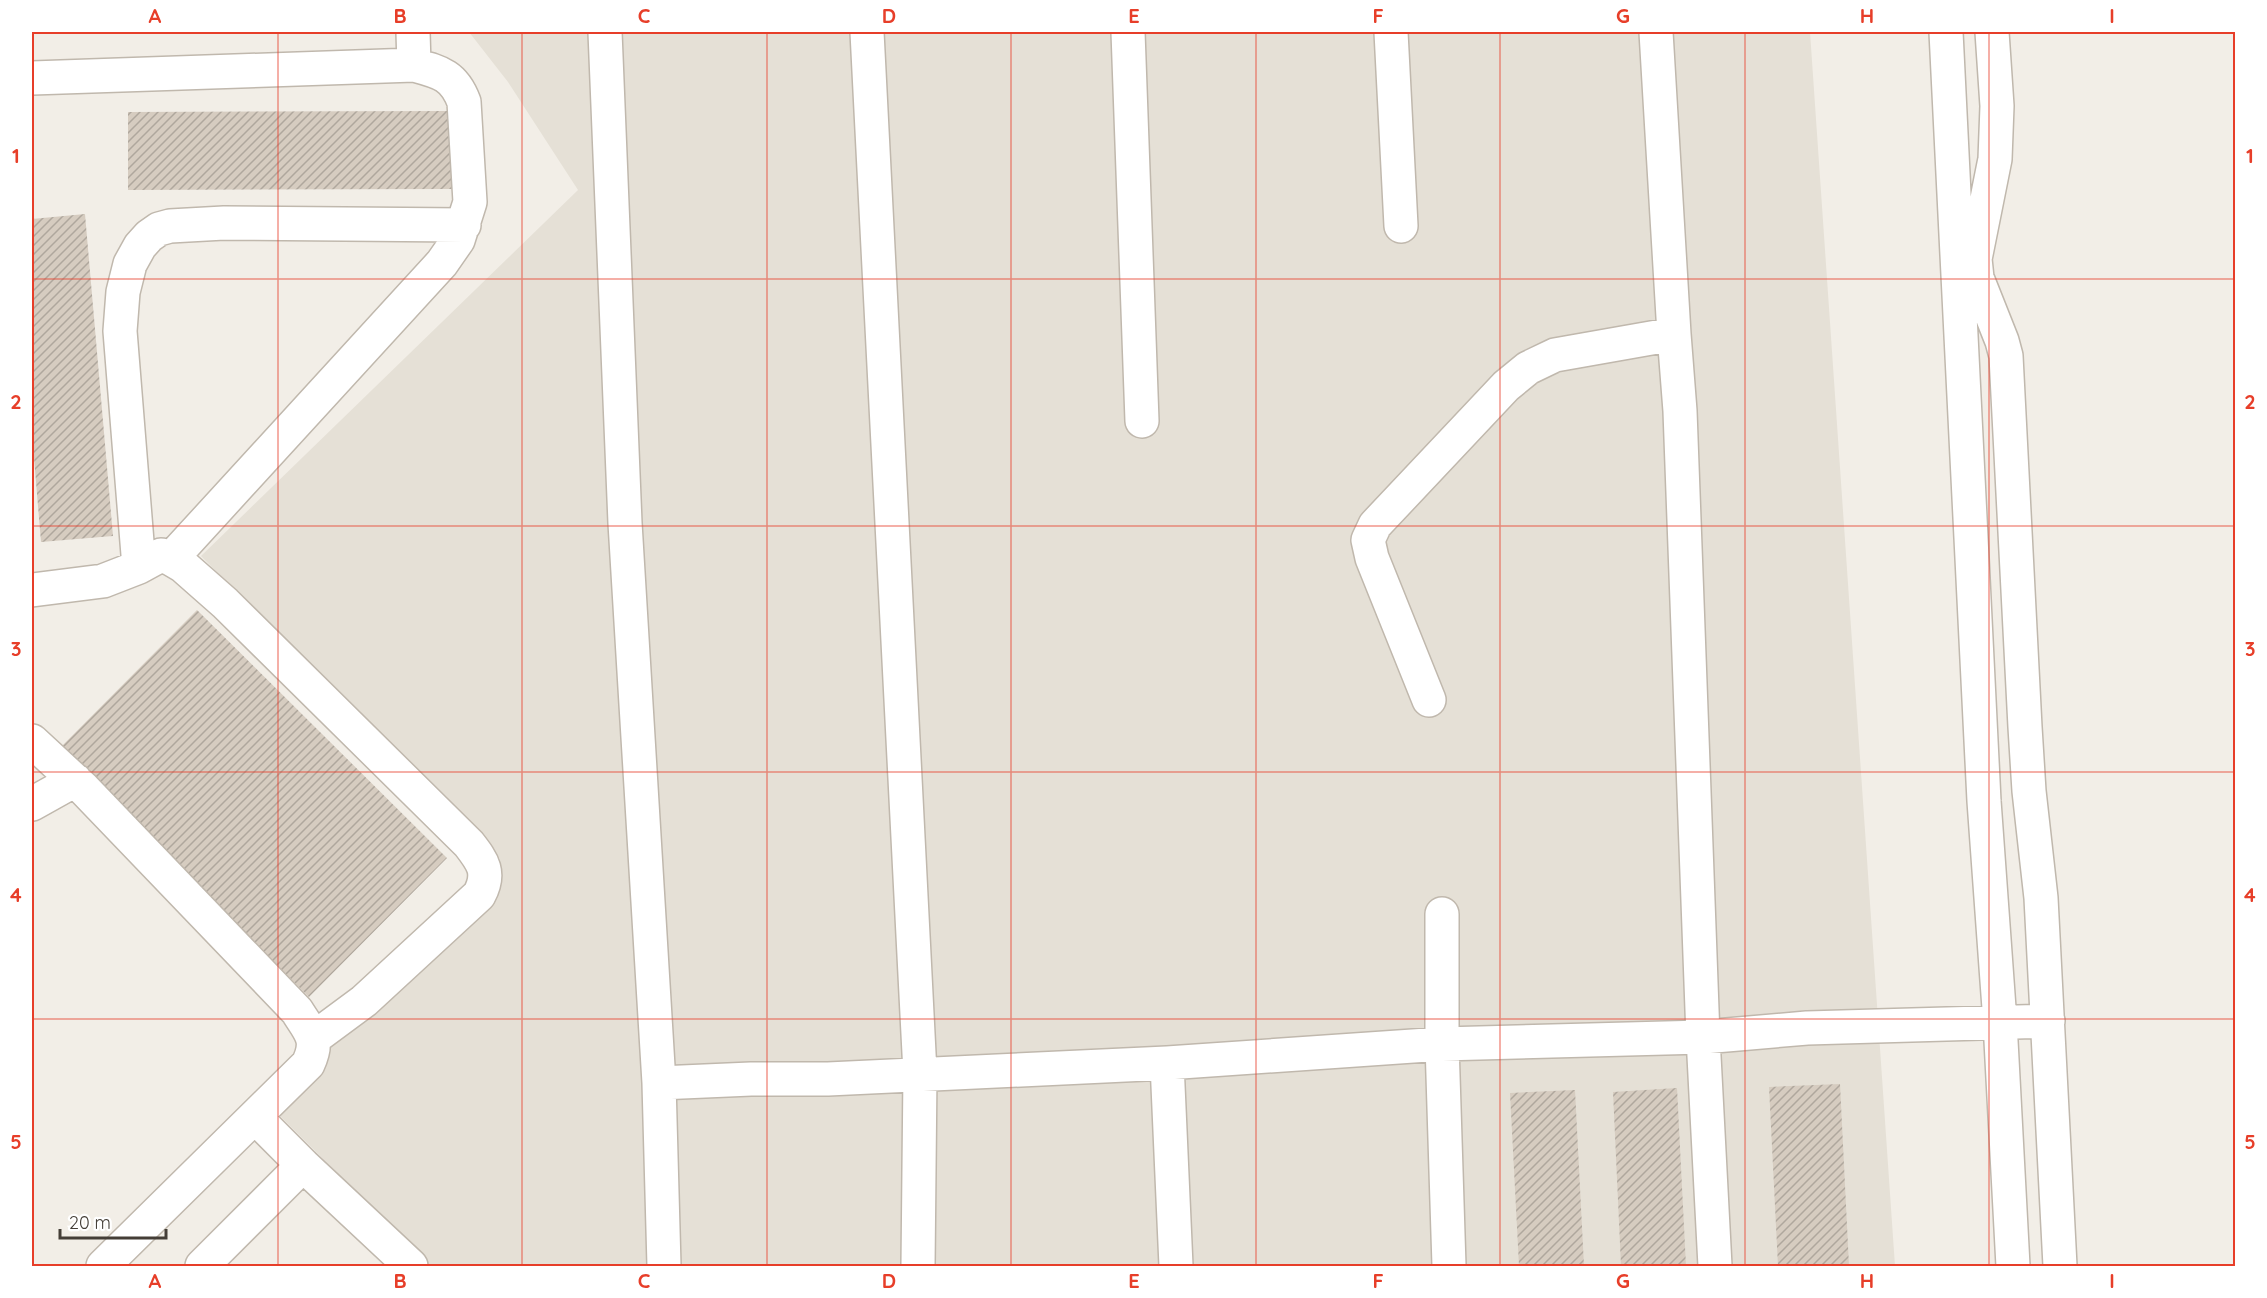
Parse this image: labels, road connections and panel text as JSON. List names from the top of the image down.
{
  "scale_bar": "20 m",
  "grid": {
    "columns": [
      "A",
      "B",
      "C",
      "D",
      "E",
      "F",
      "G",
      "H",
      "I"
    ],
    "rows": [
      "1",
      "2",
      "3",
      "4",
      "5"
    ]
  }
}
